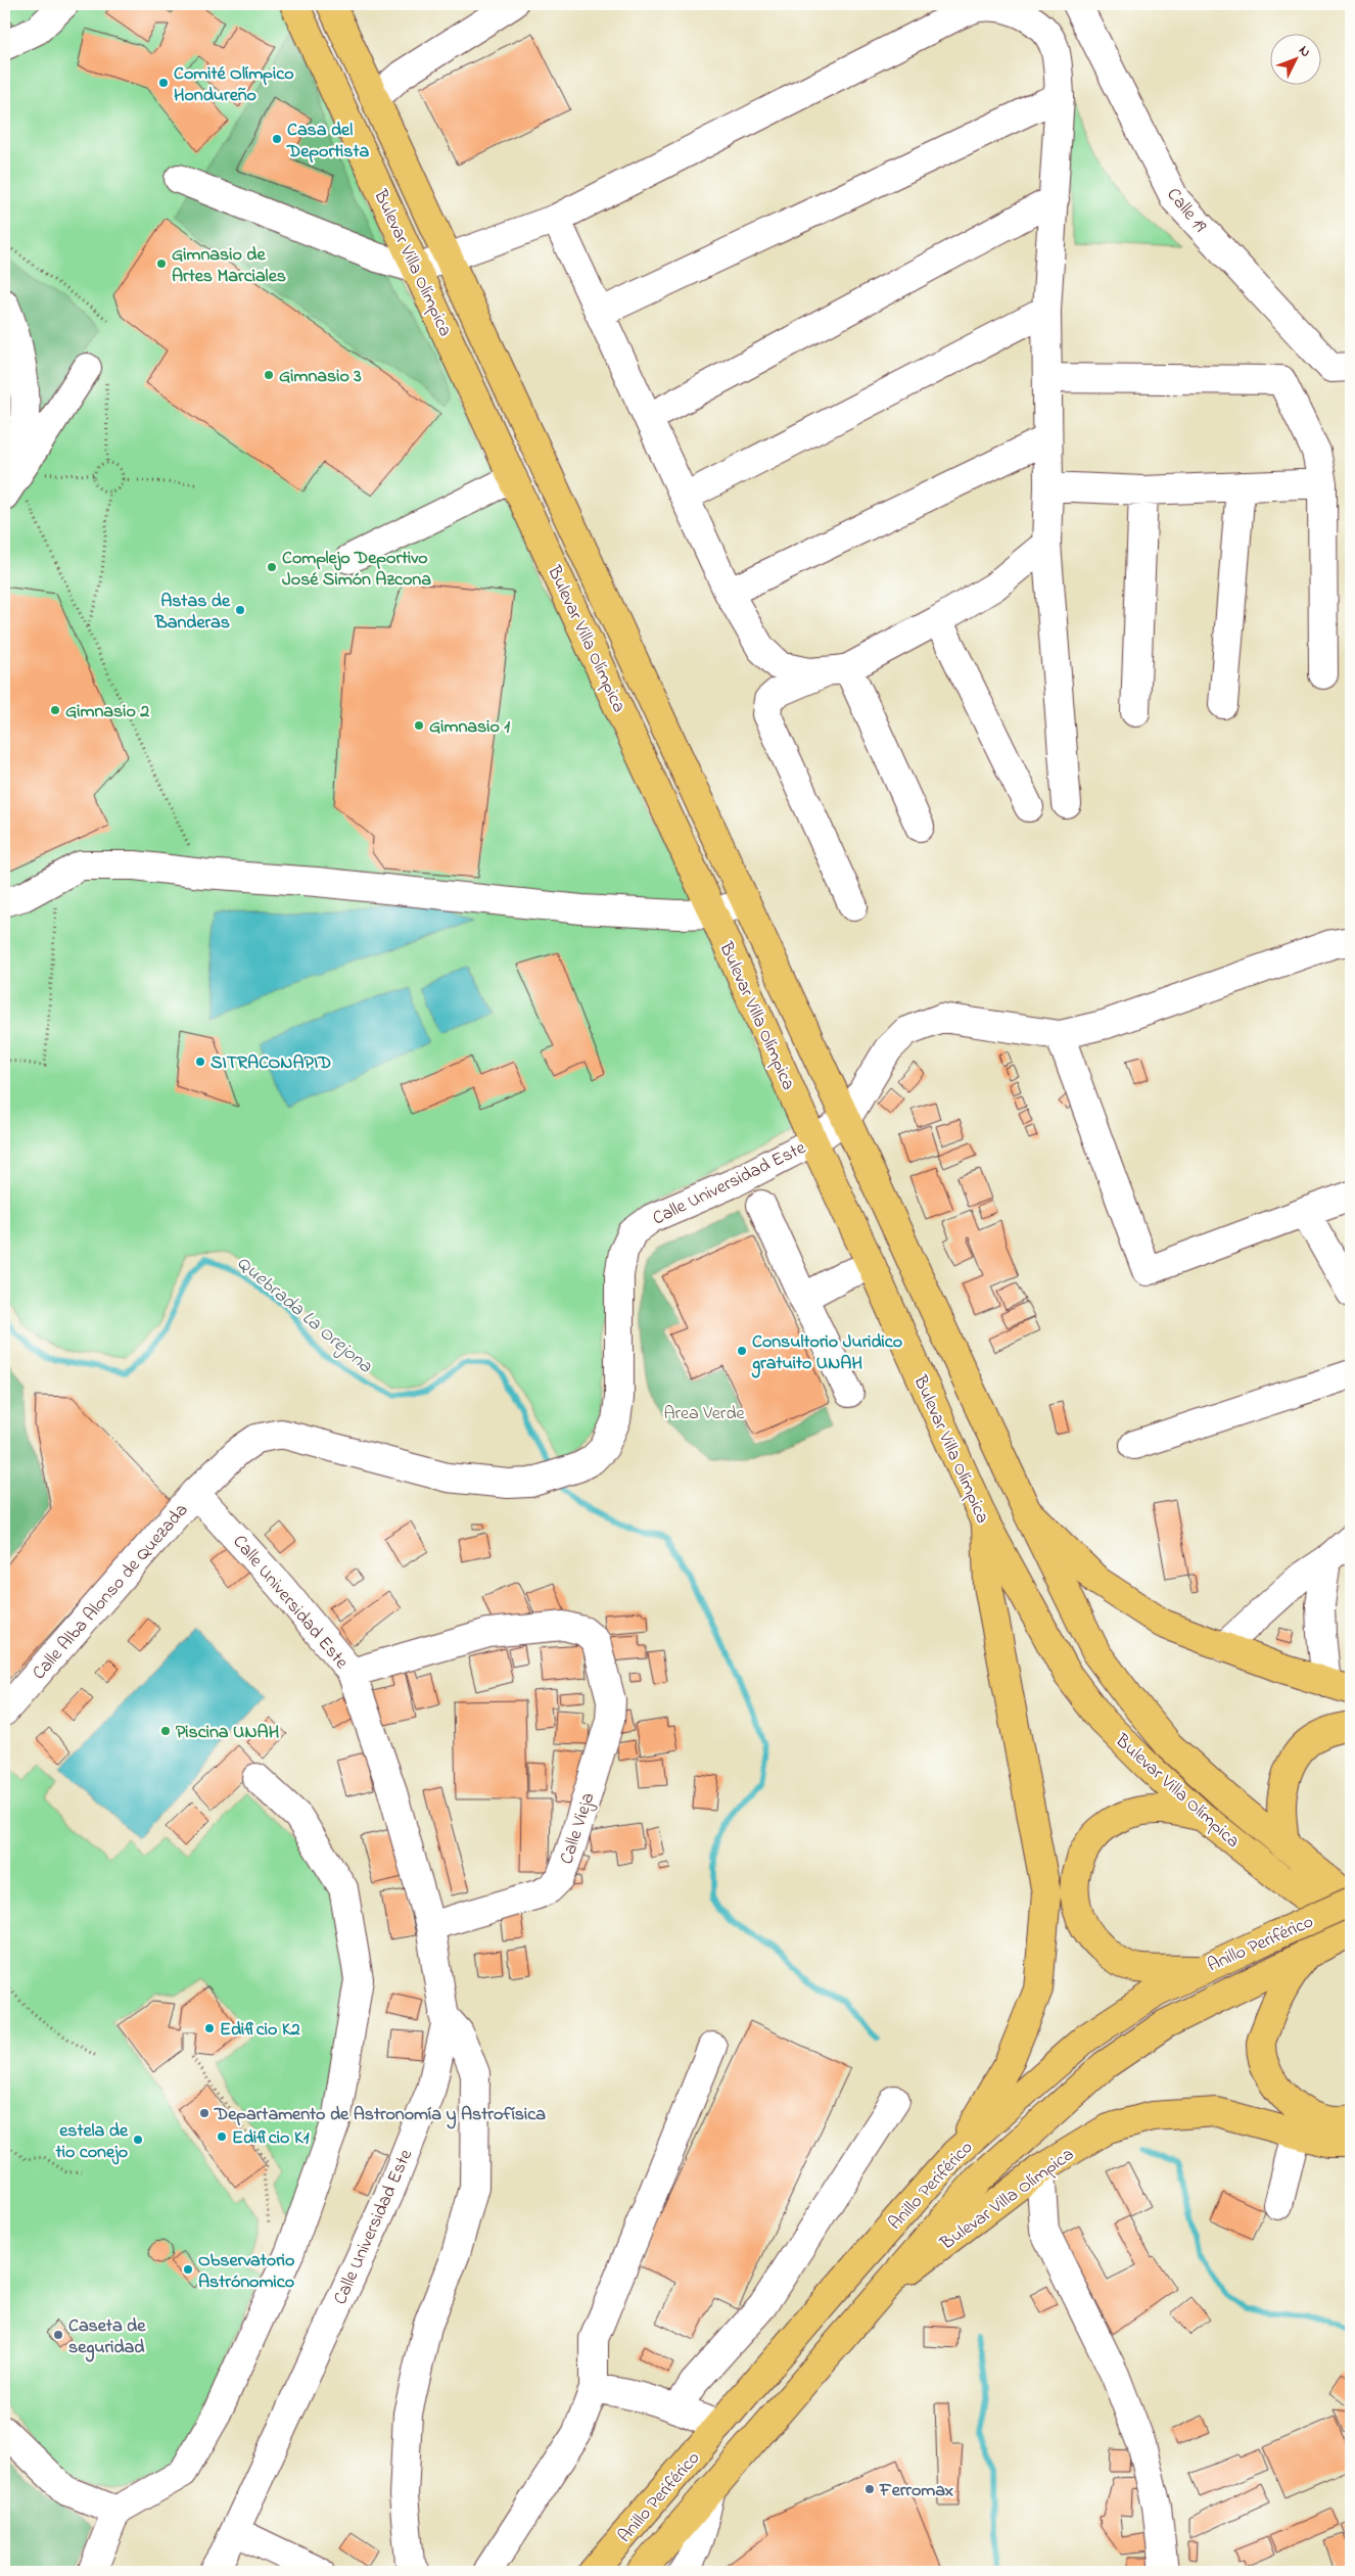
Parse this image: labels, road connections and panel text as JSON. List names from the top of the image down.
{
  "streets": {
    "main road": ["Bulevar Villa Olímpica", "Anillo Periférico"],
    "street": [
      "Calle 19",
      "Calle Universidad Este",
      "Calle Alba Alonso de Quezada",
      "Calle Vieja"
    ]
  },
  "crossings": [
    ["Bulevar Villa Olímpica", "Calle Universidad Este"],
    ["Bulevar Villa Olímpica", "Anillo Periférico"],
    ["Calle Universidad Este", "Calle Alba Alonso de Quezada"],
    ["Calle Universidad Este", "Calle Vieja"]
  ],
  "water": ["Quebrada La Orejona"],
  "parks": ["Area Verde"],
  "places": [
    "Comité Olímpico Hondureño",
    "Casa del Deportista",
    "Gimnasio de Artes Marciales",
    "Gimnasio 3",
    "Complejo Deportivo José Simón Azcona",
    "Astas de Banderas",
    "Gimnasio 2",
    "Gimnasio 1",
    "SITRACONAPID",
    "Consultorio Juridico gratuito UNAH",
    "Piscina UNAH",
    "Edificio K2",
    "Departamento de Astronomía y Astrofísica",
    "Edificio K1",
    "estela de tio conejo",
    "Observatorio Astrónomico",
    "Caseta de seguridad",
    "Ferromax"
  ],
  "north": "top right"
}
